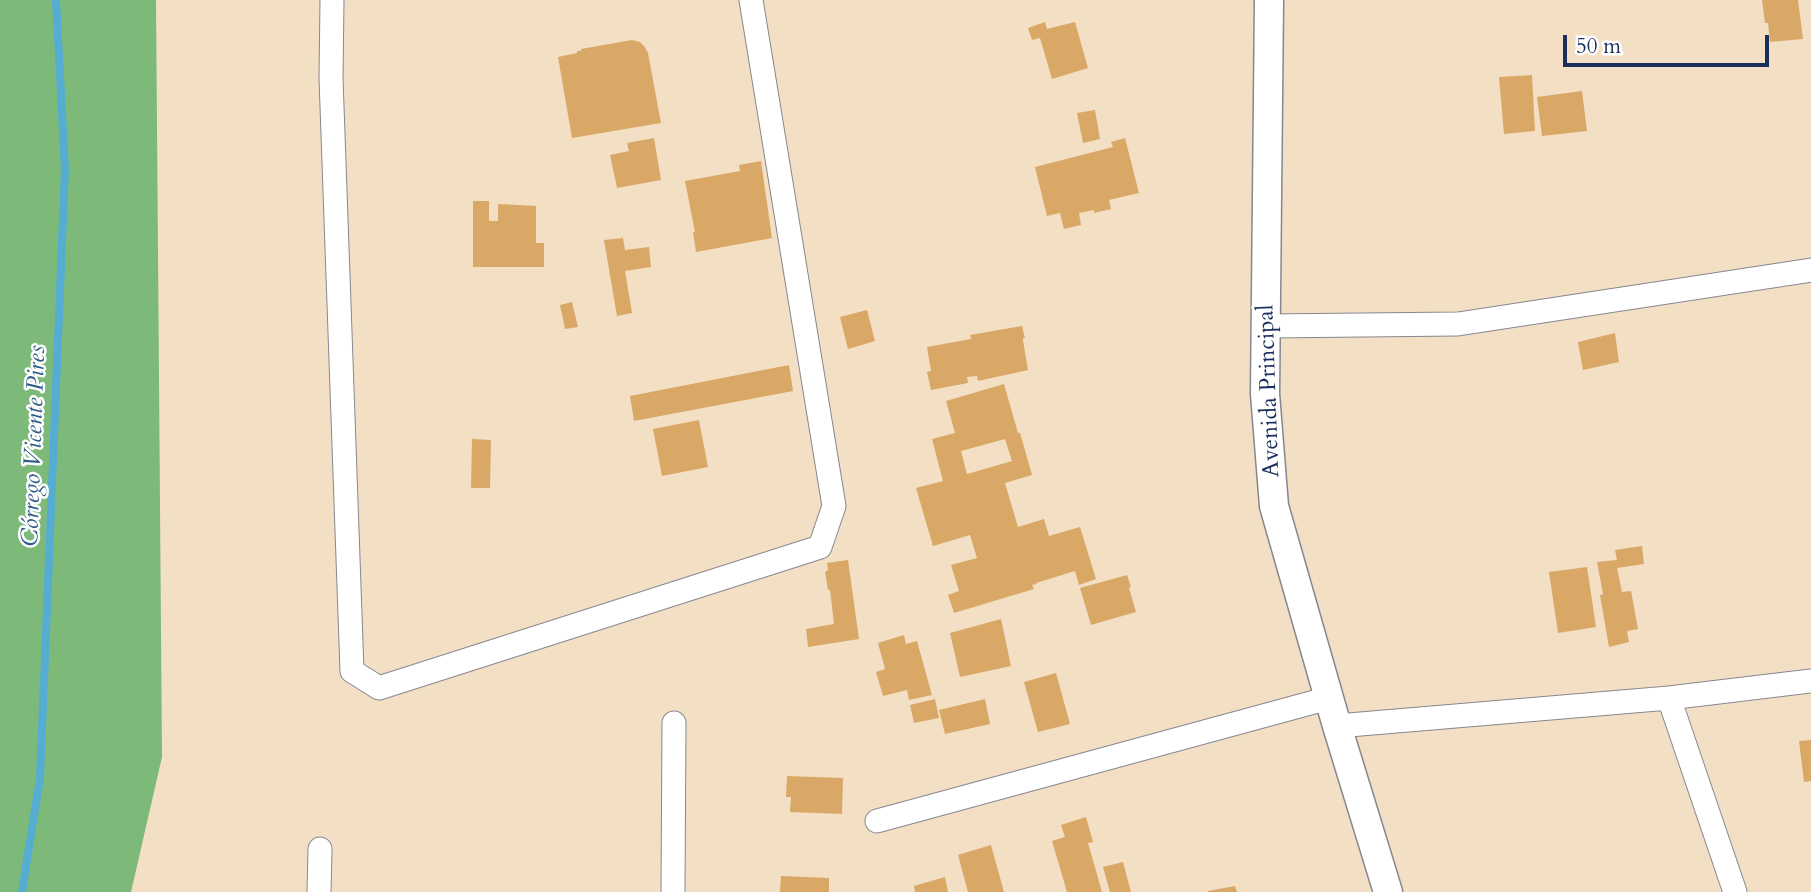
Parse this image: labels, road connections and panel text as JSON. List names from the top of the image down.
{
  "streets": {
    "street": ["Avenida Principal"]
  },
  "water": ["Córrego Vicente Pires"],
  "scale_bar": "50 m"
}
